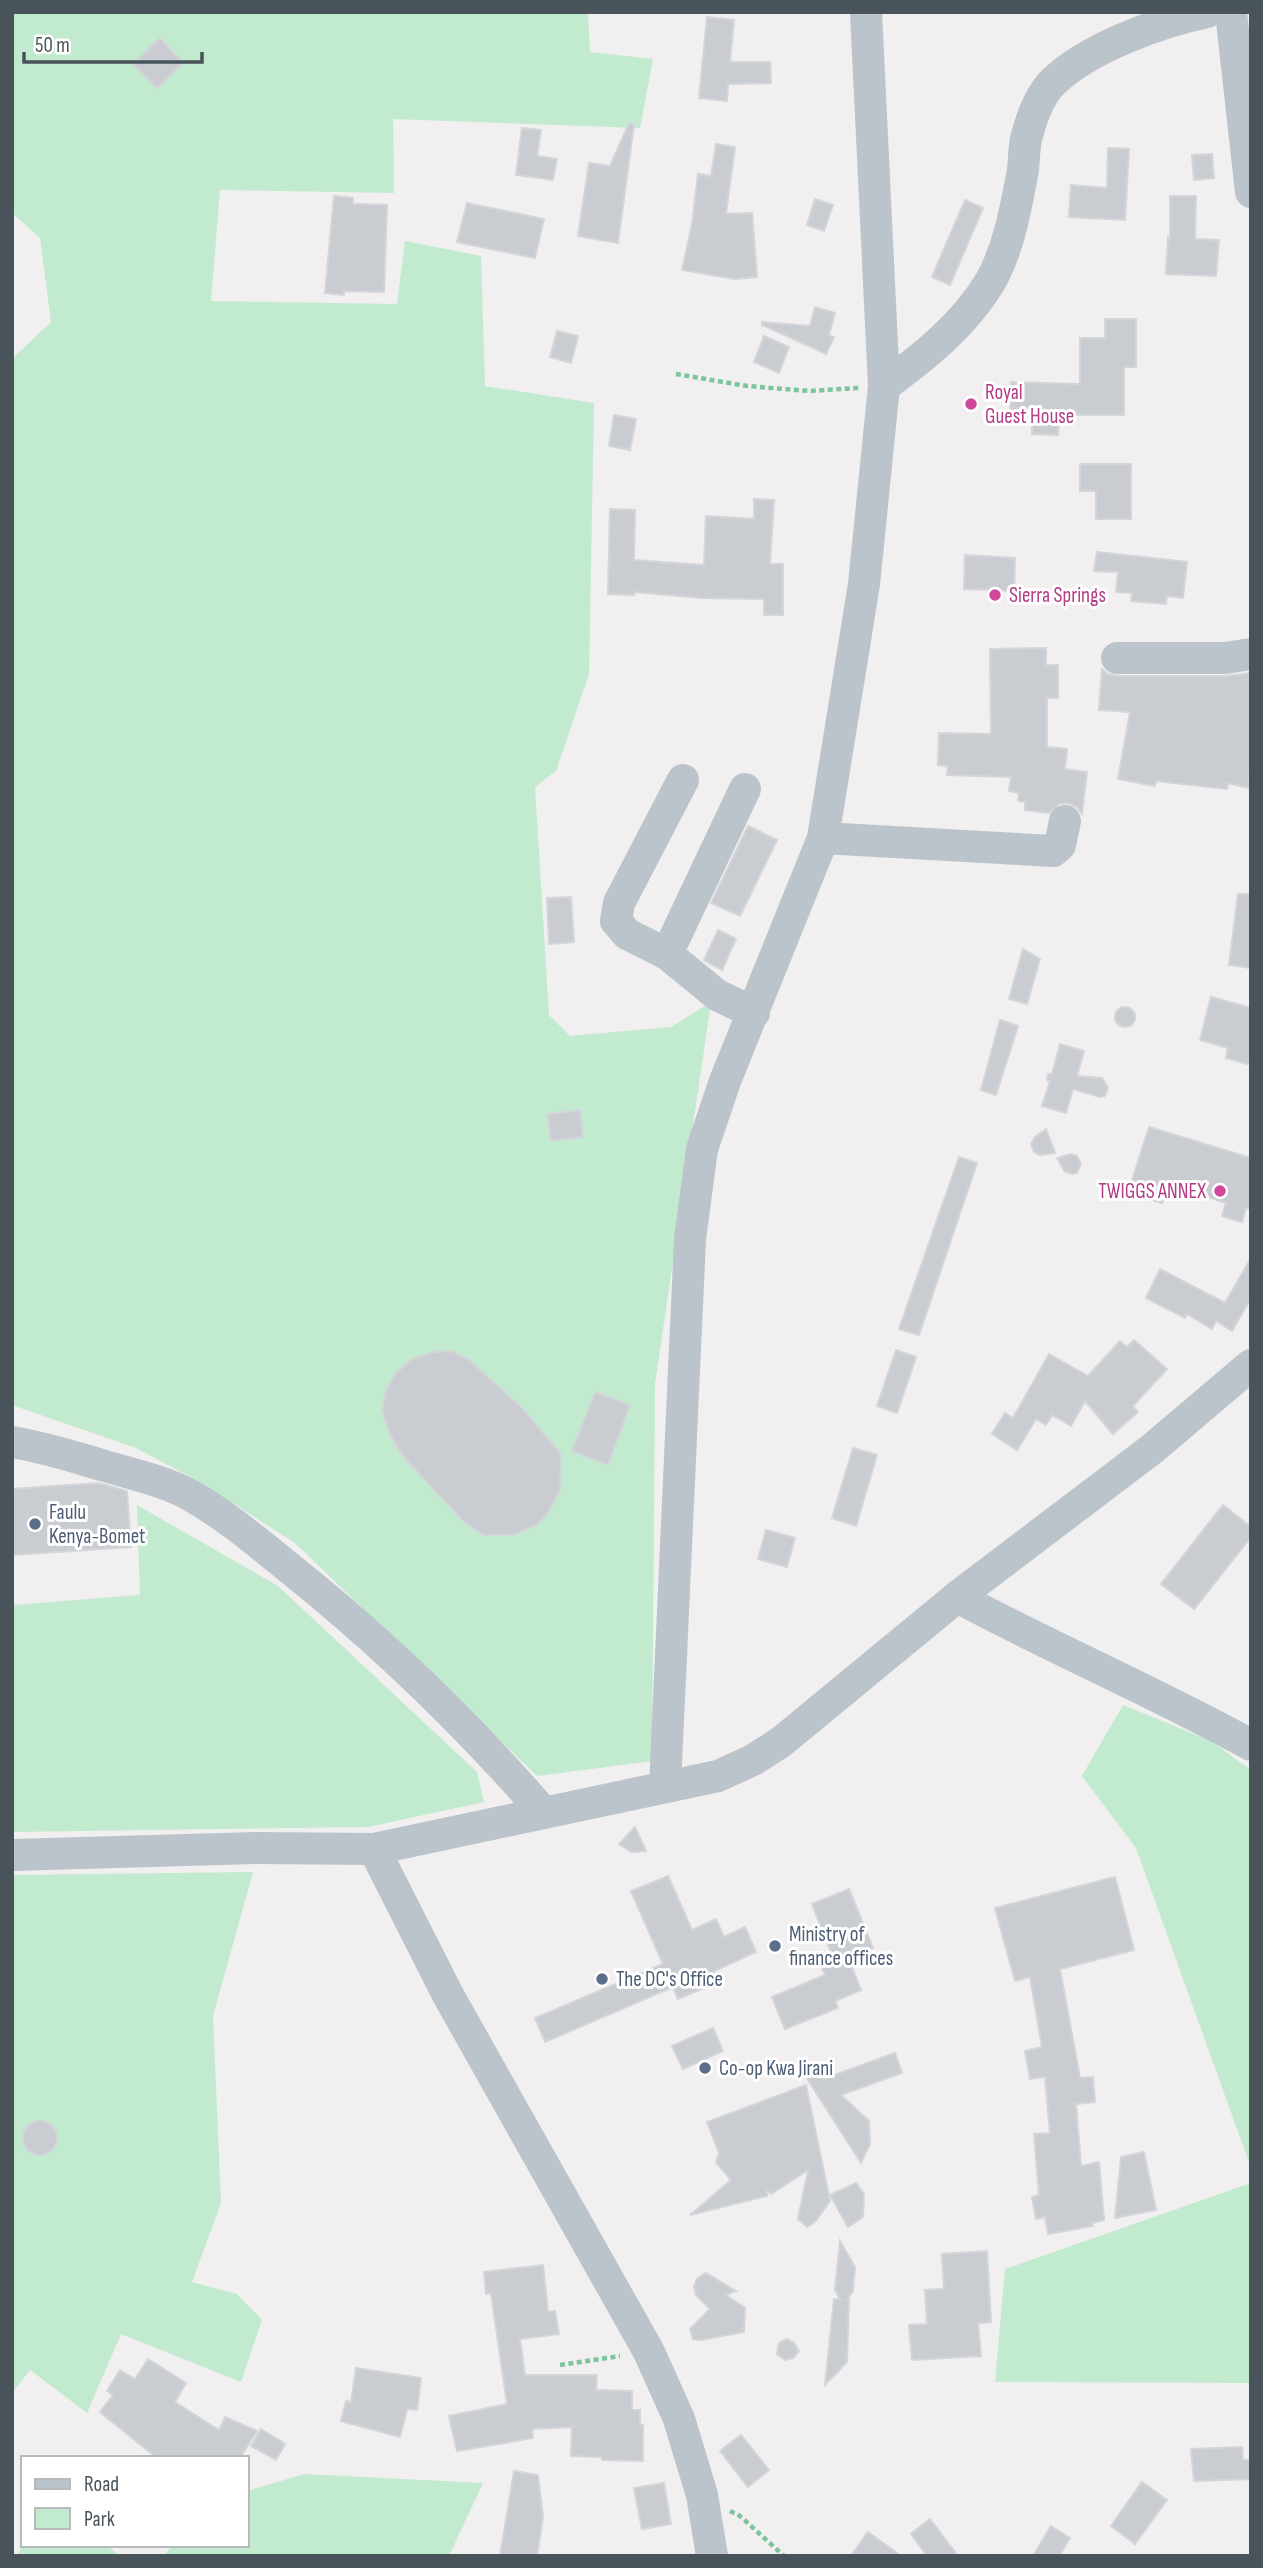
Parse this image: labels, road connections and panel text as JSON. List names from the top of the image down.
{
  "places": [
    "Royal Guest House",
    "Sierra Springs",
    "TWIGGS ANNEX",
    "Faulu Kenya-Bomet",
    "Ministry of finance offices",
    "The DC's Office",
    "Co-op Kwa Jirani"
  ],
  "legend": ["Road", "Park"],
  "scale_bar": "50 m"
}
